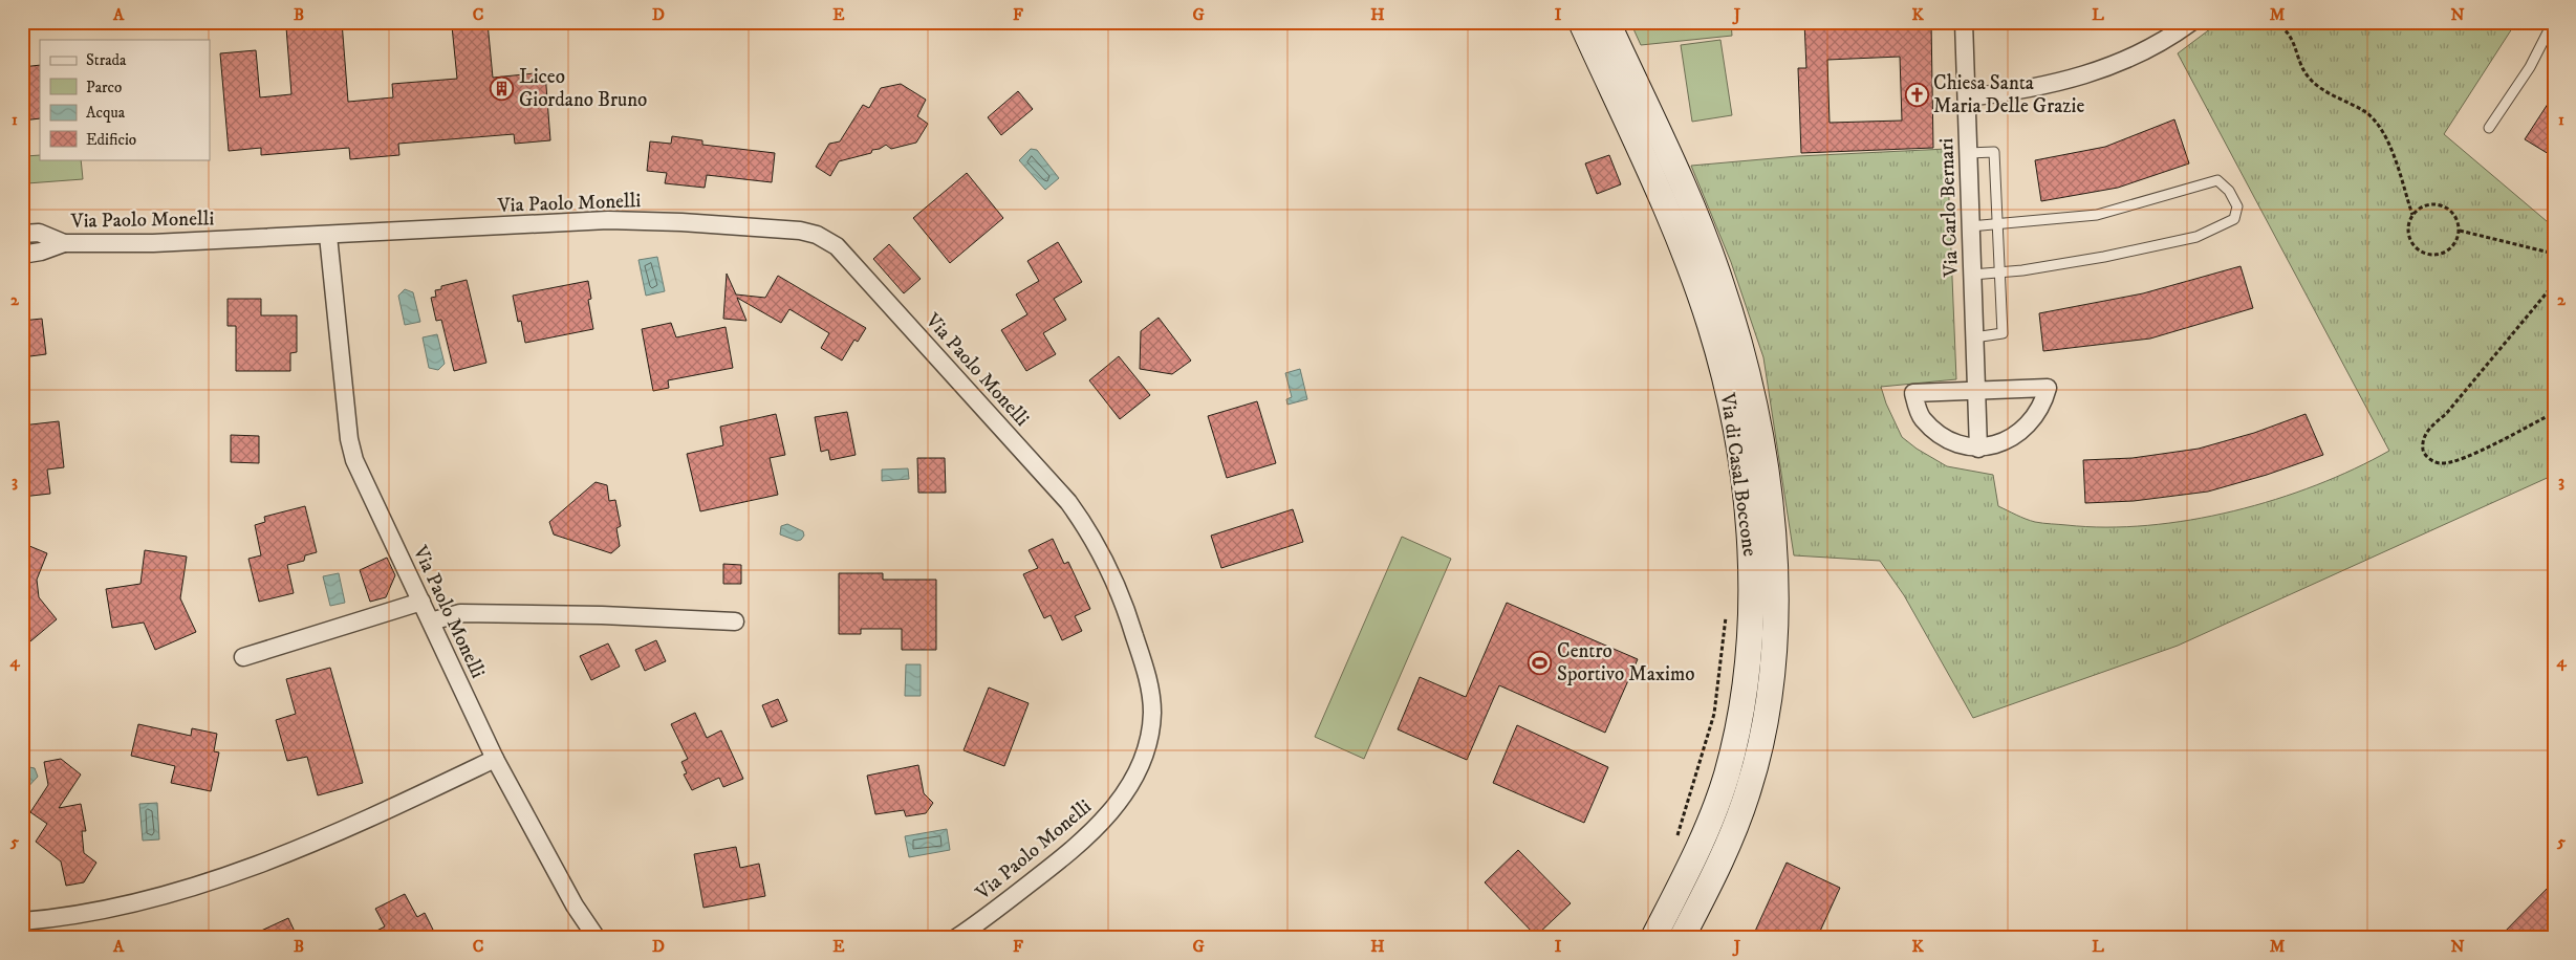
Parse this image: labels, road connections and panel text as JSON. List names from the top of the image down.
{
  "streets": {
    "street": ["Via Paolo Monelli", "Via Carlo Bernari", "Via di Casal Boccone"]
  },
  "places": {
    "building": ["Liceo Giordano Bruno"],
    "church": ["Chiesa Santa Maria Delle Grazie"],
    "sports": ["Centro Sportivo Maximo"]
  },
  "legend": [
    "Strada",
    "Parco",
    "Acqua",
    "Edificio"
  ],
  "grid": {
    "columns": [
      "A",
      "B",
      "C",
      "D",
      "E",
      "F",
      "G",
      "H",
      "I",
      "J",
      "K",
      "L",
      "M",
      "N"
    ],
    "rows": [
      "1",
      "2",
      "3",
      "4",
      "5"
    ]
  }
}
